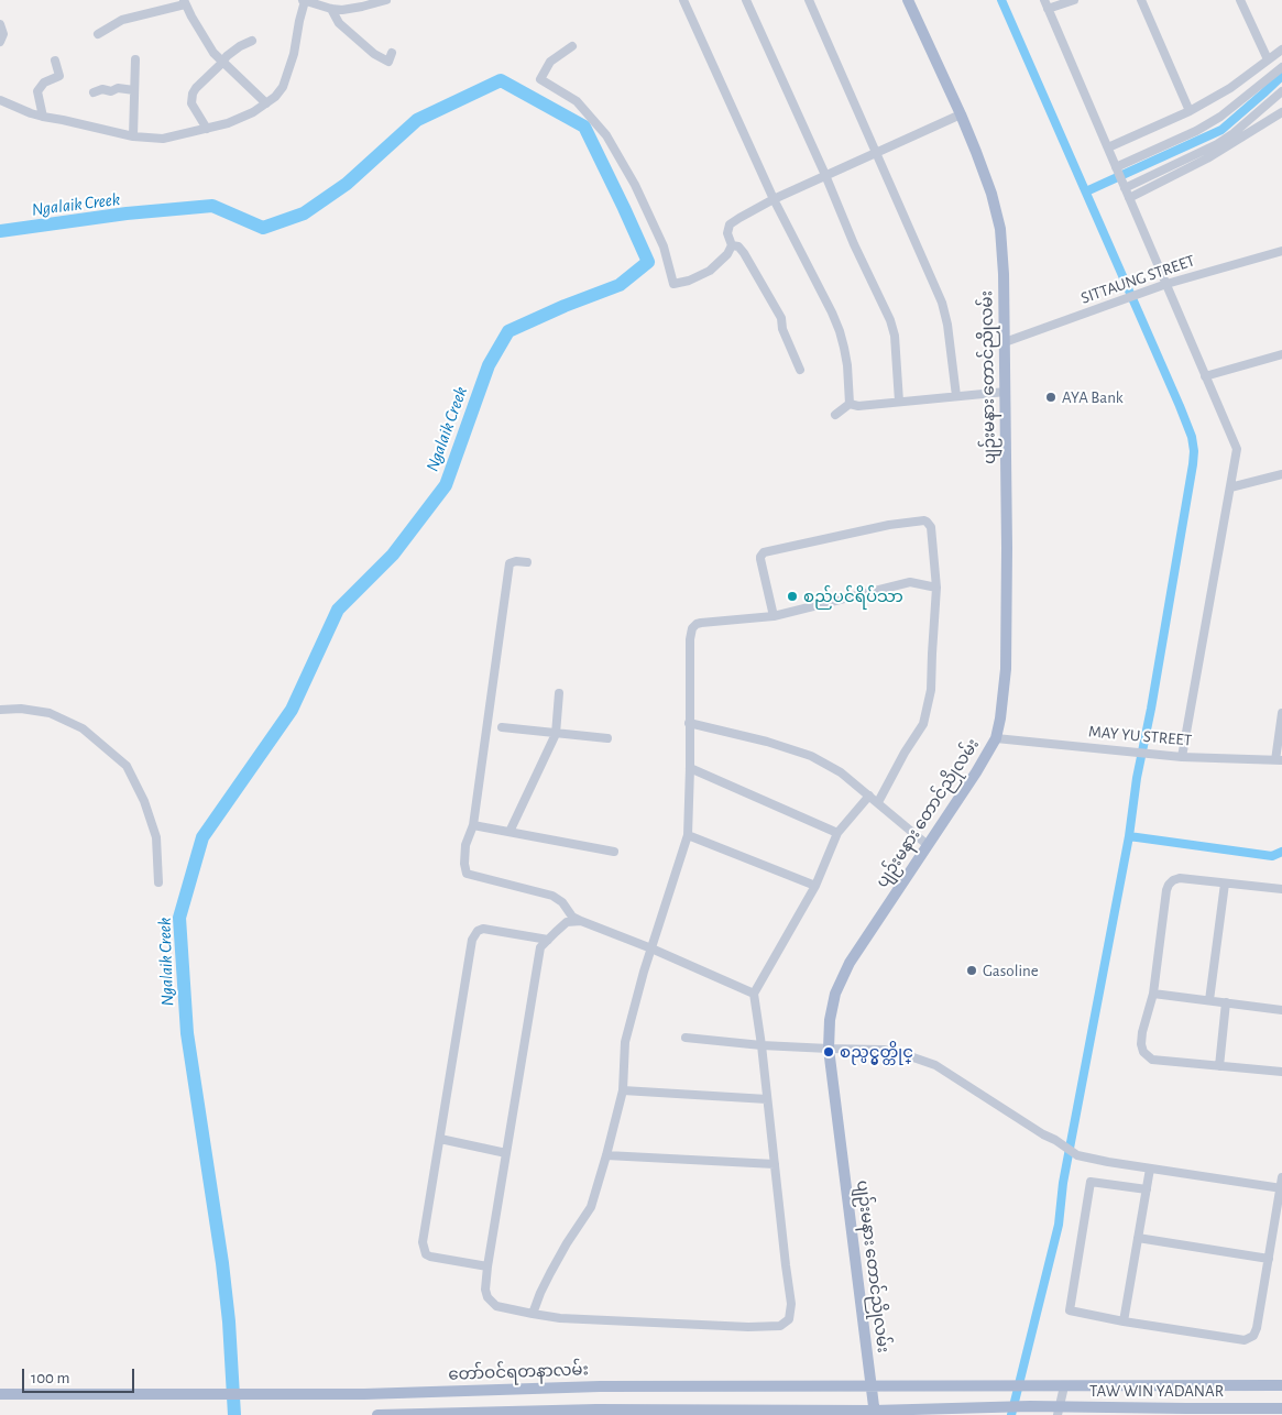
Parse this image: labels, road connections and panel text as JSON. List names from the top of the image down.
{
  "streets": {
    "main road": ["ပျဉ်းမနား တောင်ညိုလမ်း", "တော်ဝင်ရတနာလမ်း", "TAW WIN YADANAR"],
    "street": ["SITTAUNG STREET", "MAY YU STREET"]
  },
  "crossings": [
    ["SITTAUNG STREET", "ပျဉ်းမနား တောင်ညိုလမ်း"],
    ["ပျဉ်းမနား တောင်ညိုလမ်း", "MAY YU STREET"],
    ["ပျဉ်းမနား တောင်ညိုလမ်း", "တော်ဝင်ရတနာလမ်း"],
    ["ပျဉ်းမနား တောင်ညိုလမ်း", "TAW WIN YADANAR"],
    ["တော်ဝင်ရတနာလမ်း", "TAW WIN YADANAR"]
  ],
  "water": ["Ngalaik Creek"],
  "places": [
    "AYA Bank",
    "စည်ပင်ရိပ်သာ",
    "Gasoline",
    "စည္ပင္မွတ္တိုင္"
  ],
  "scale_bar": "100 m"
}
